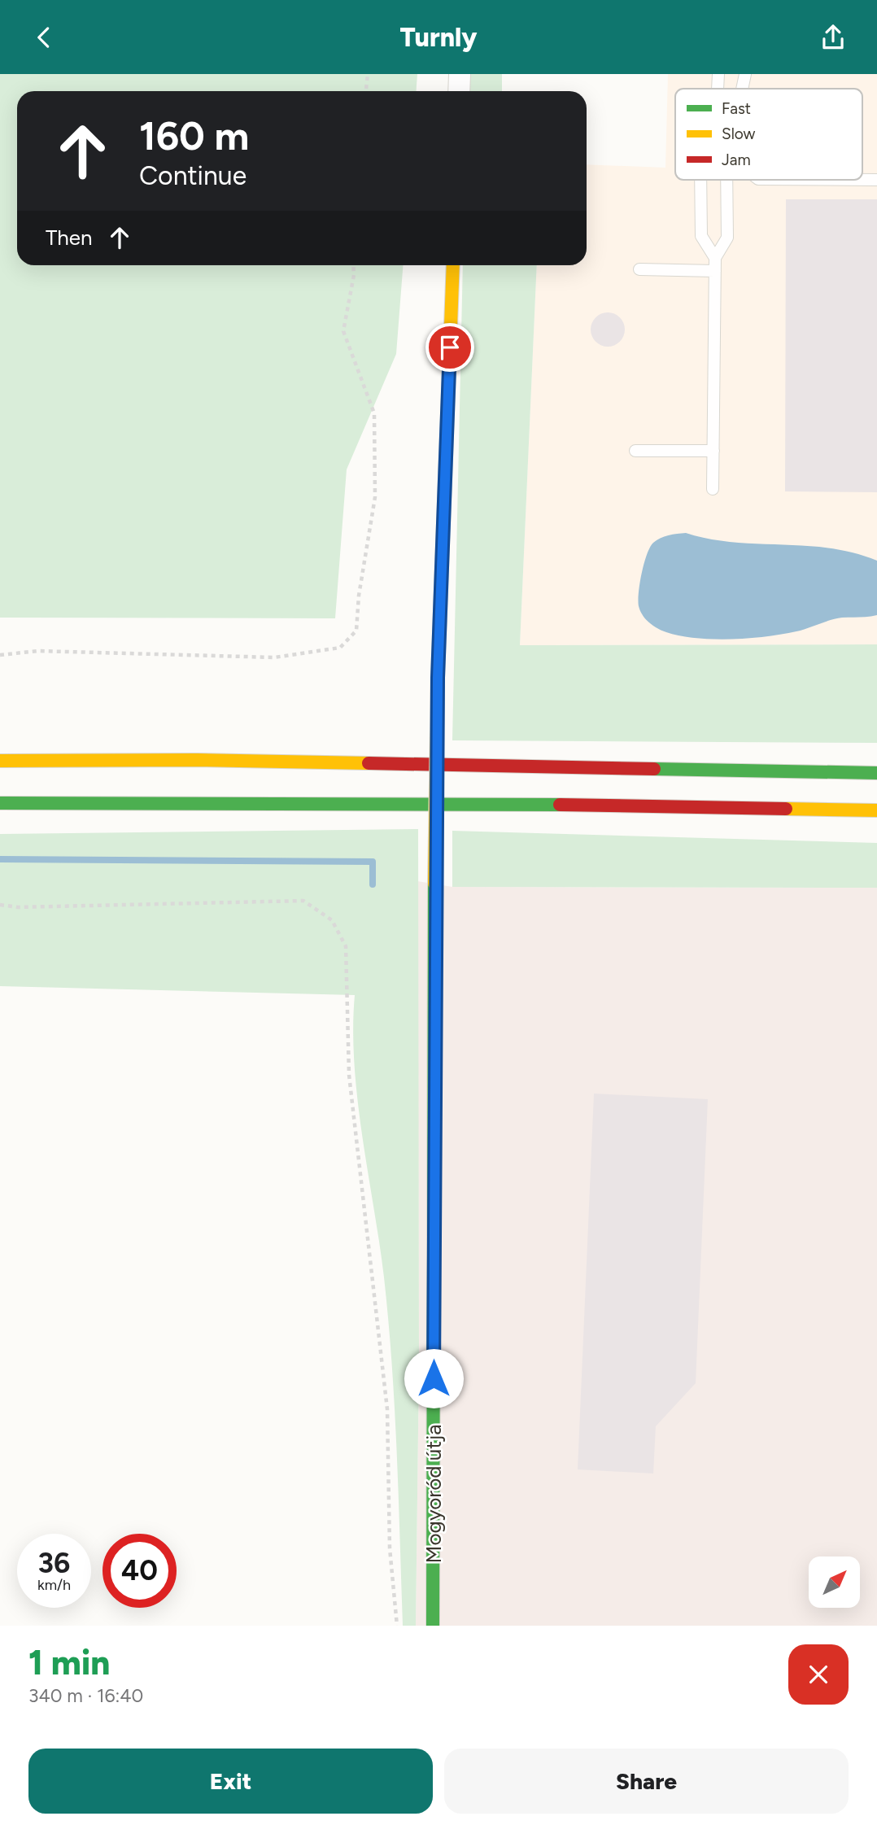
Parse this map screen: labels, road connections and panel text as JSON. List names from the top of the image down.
{
  "streets": {
    "main road": ["Mogyoród útja"]
  },
  "legend": ["Fast", "Slow", "Jam"],
  "north": "top right",
  "page": {
    "header": "Turnly",
    "turn": ["160 m", "Continue"],
    "then": "Then",
    "speed": "36 km/h",
    "limit": "40",
    "heading": ["1 min", "340 m · 16:40"],
    "buttons": ["Exit", "Share"]
  }
}
